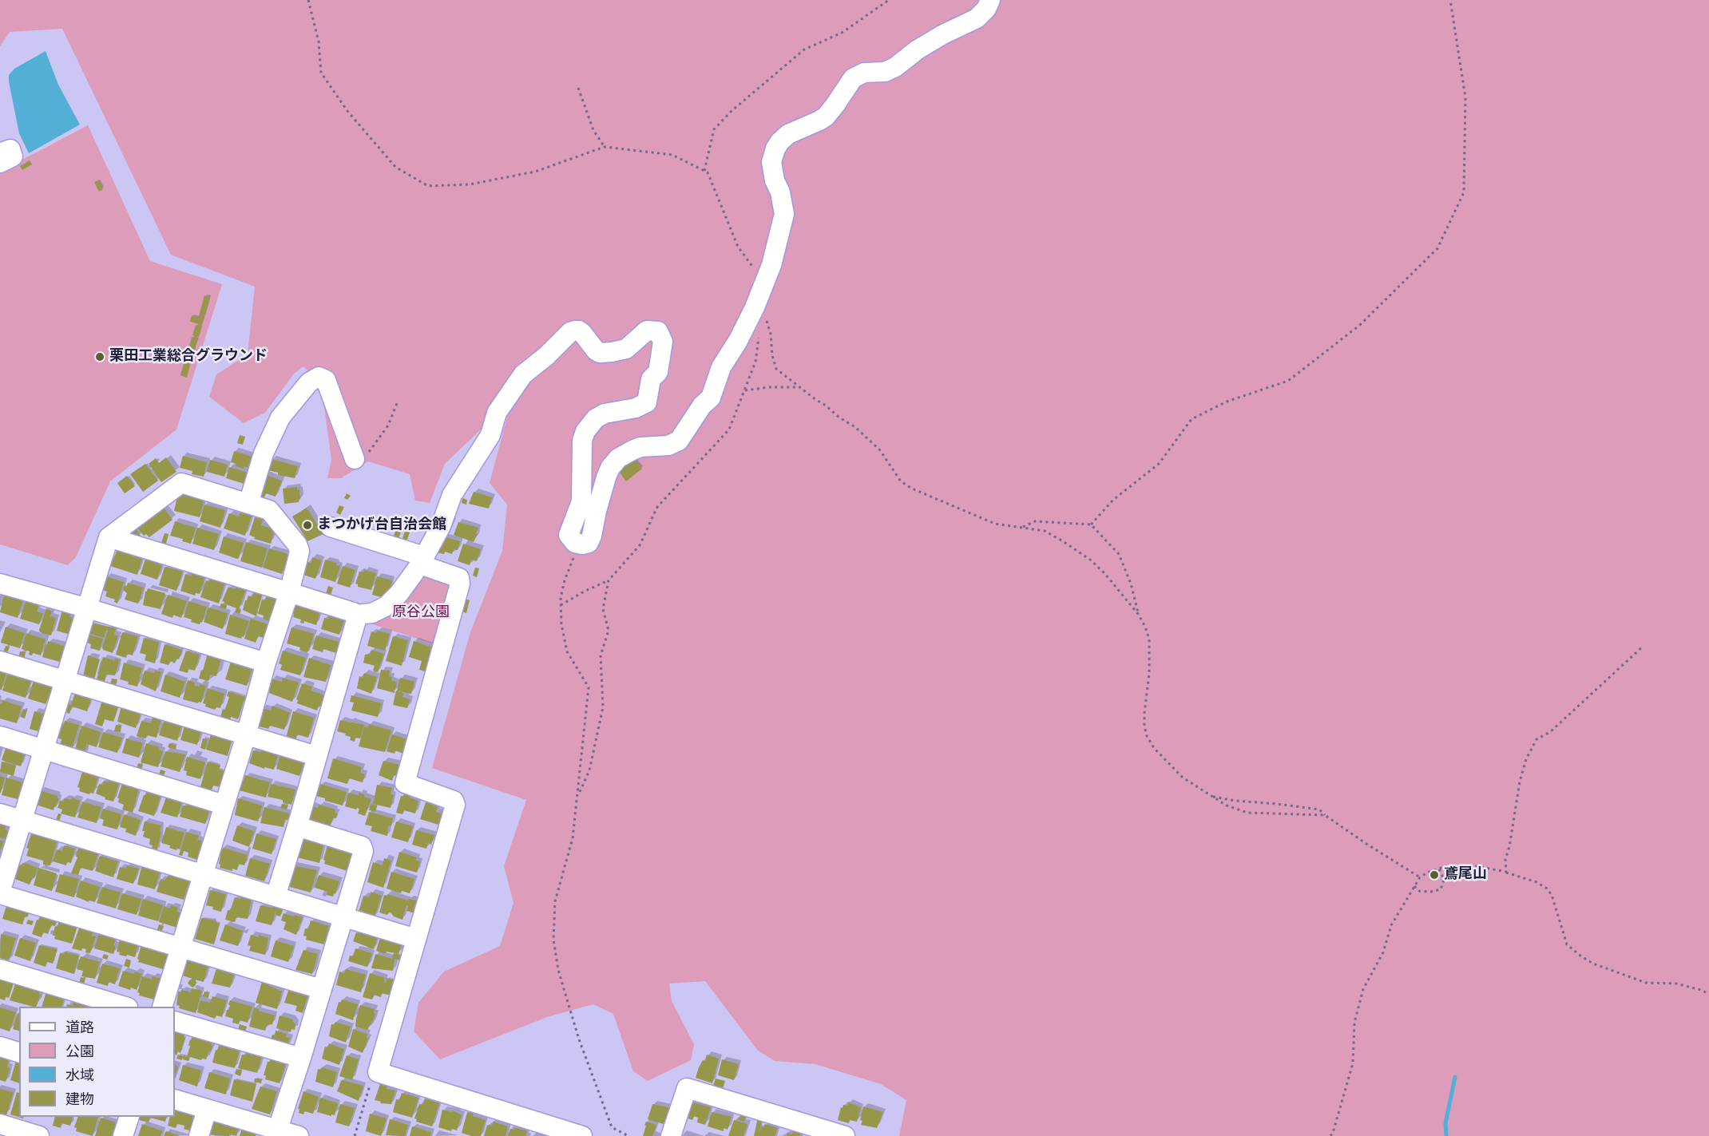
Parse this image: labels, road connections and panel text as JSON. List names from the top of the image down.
{
  "parks": ["原谷公園"],
  "places": ["栗田工業総合グラウンド", "まつかげ台自治会館", "鳶尾山"],
  "legend": [
    "道路",
    "公園",
    "水域",
    "建物"
  ]
}
